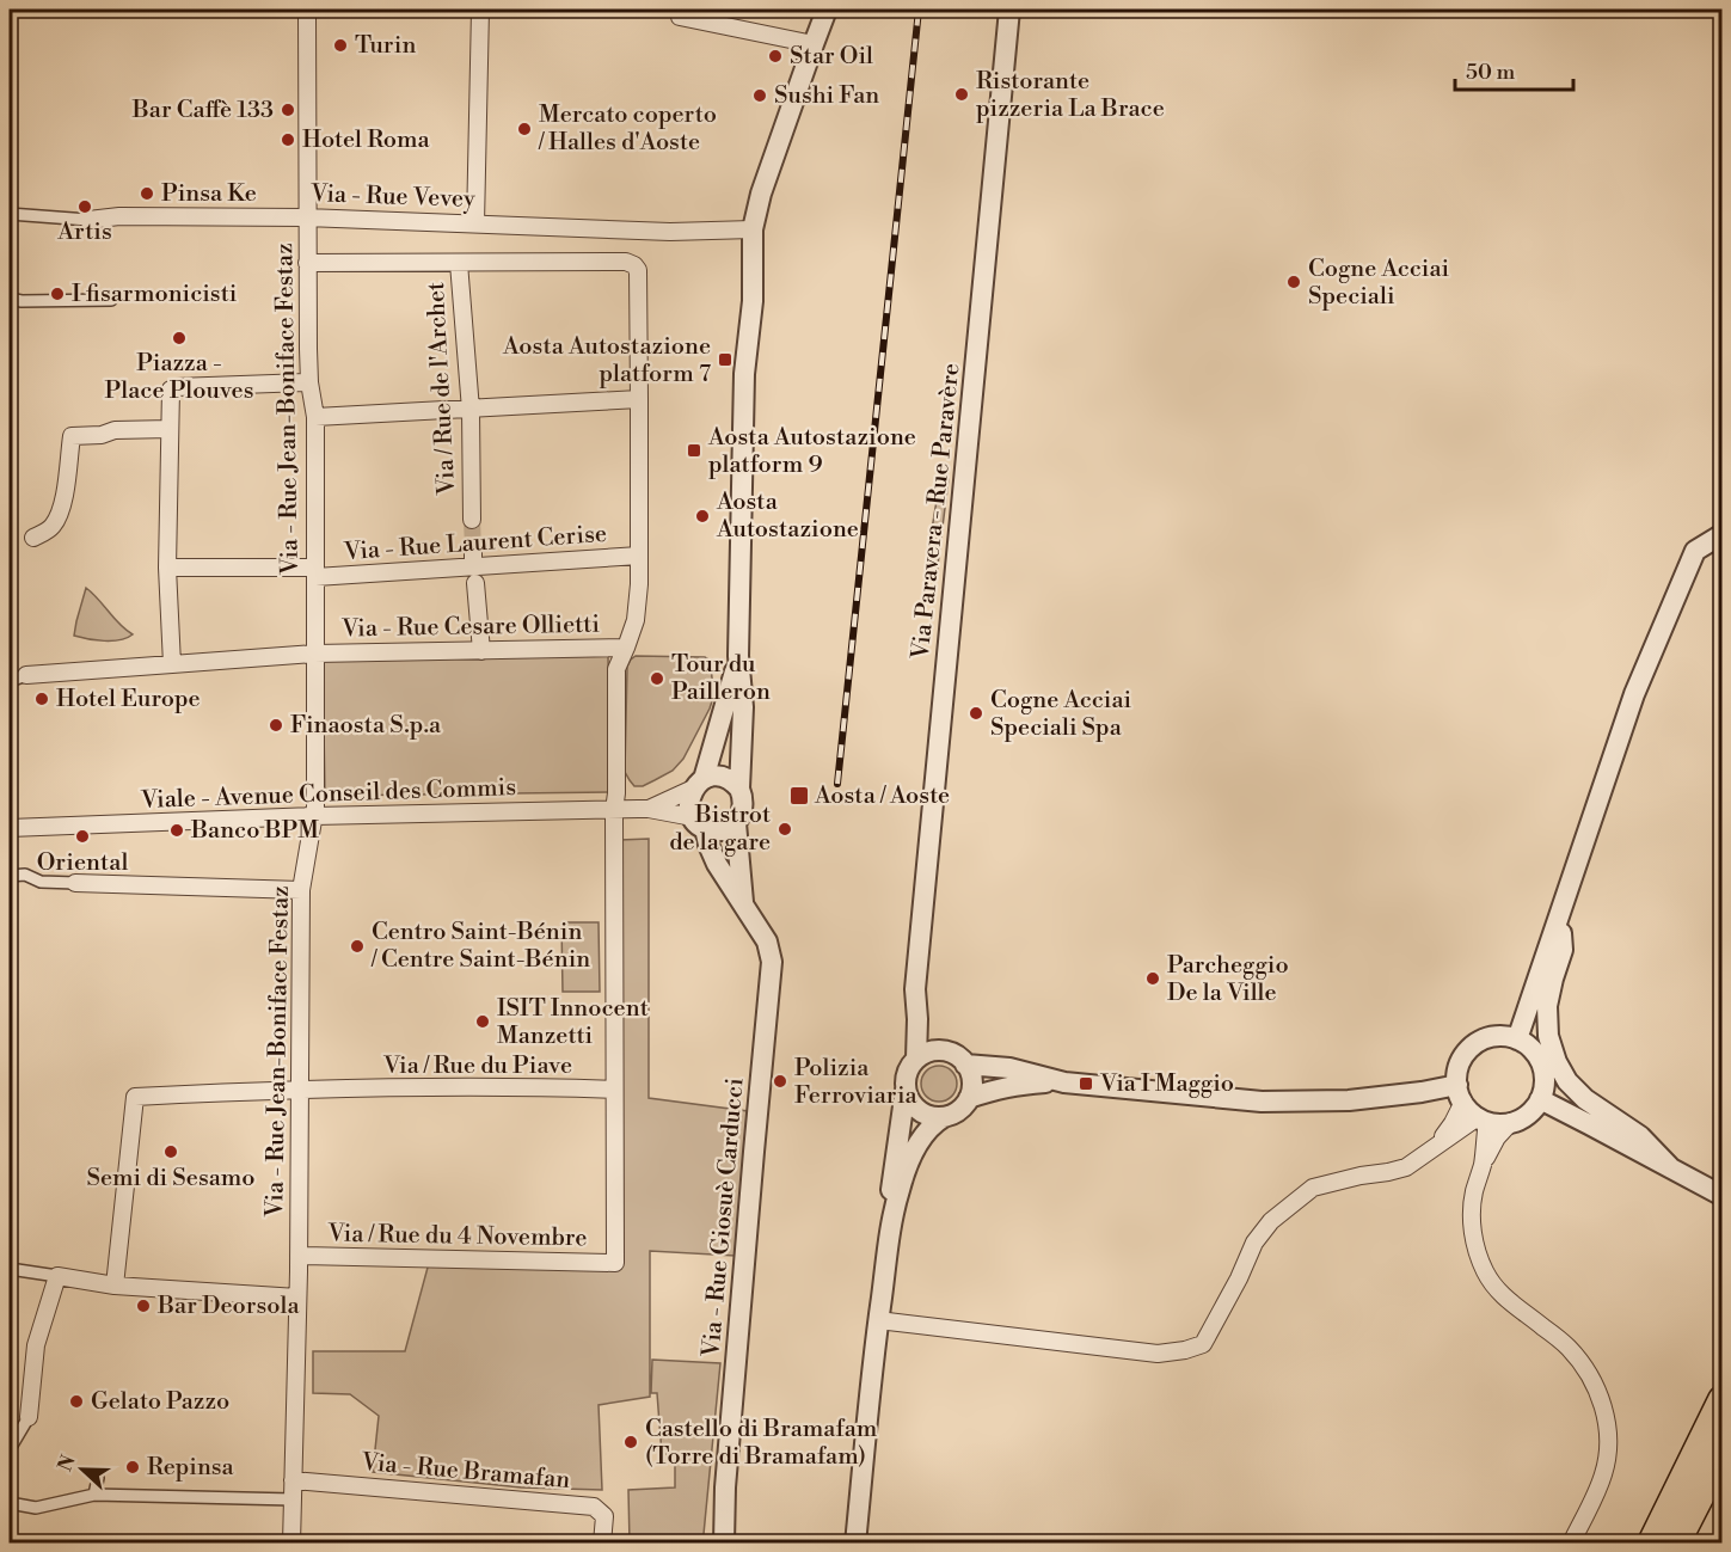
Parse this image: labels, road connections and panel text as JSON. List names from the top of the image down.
{
  "streets": {
    "street": [
      "Via - Rue Vevey",
      "Via / Rue de l'Archet",
      "Via - Rue Jean-Boniface Festaz",
      "Via Paravera - Rue Paravère",
      "Via - Rue Laurent Cerise",
      "Via - Rue Cesare Ollietti",
      "Viale - Avenue Conseil des Commis",
      "Via / Rue du Piave",
      "Via - Rue Giosuè Carducci",
      "Via / Rue du 4 Novembre",
      "Via - Rue Bramafan"
    ]
  },
  "crossings": [
    ["Via - Rue Vevey", "Via - Rue Jean-Boniface Festaz"],
    ["Via - Rue Jean-Boniface Festaz", "Via - Rue Laurent Cerise"],
    ["Via - Rue Jean-Boniface Festaz", "Via - Rue Cesare Ollietti"],
    ["Via - Rue Jean-Boniface Festaz", "Viale - Avenue Conseil des Commis"],
    ["Via - Rue Jean-Boniface Festaz", "Via / Rue du Piave"],
    ["Via - Rue Jean-Boniface Festaz", "Via / Rue du 4 Novembre"],
    ["Via - Rue Jean-Boniface Festaz", "Via - Rue Bramafan"],
    ["Via / Rue du Piave", "Via / Rue du 4 Novembre"]
  ],
  "places": {
    "other": [
      "Turin",
      "Star Oil",
      "Ristorante pizzeria La Brace",
      "Sushi Fan",
      "Bar Caffè 133",
      "Mercato coperto / Halles d'Aoste",
      "Hotel Roma",
      "Pinsa Ke",
      "Artis",
      "Cogne Acciai Speciali",
      "I fisarmonicisti",
      "Piazza - Place Plouves",
      "Aosta Autostazione",
      "Tour du Pailleron",
      "Hotel Europe",
      "Cogne Acciai Speciali Spa",
      "Finaosta S.p.a",
      "Bistrot de la gare",
      "Banco BPM",
      "Oriental",
      "Centro Saint-Bénin / Centre Saint-Bénin",
      "Parcheggio De la Ville",
      "ISIT Innocent Manzetti",
      "Polizia Ferroviaria",
      "Semi di Sesamo",
      "Bar Deorsola",
      "Gelato Pazzo",
      "Castello di Bramafam (Torre di Bramafam)",
      "Repinsa"
    ],
    "transit": [
      "Aosta Autostazione platform 7",
      "Aosta Autostazione platform 9",
      "Aosta / Aoste",
      "Via I Maggio"
    ]
  },
  "scale_bar": "50 m",
  "north": "left"
}
